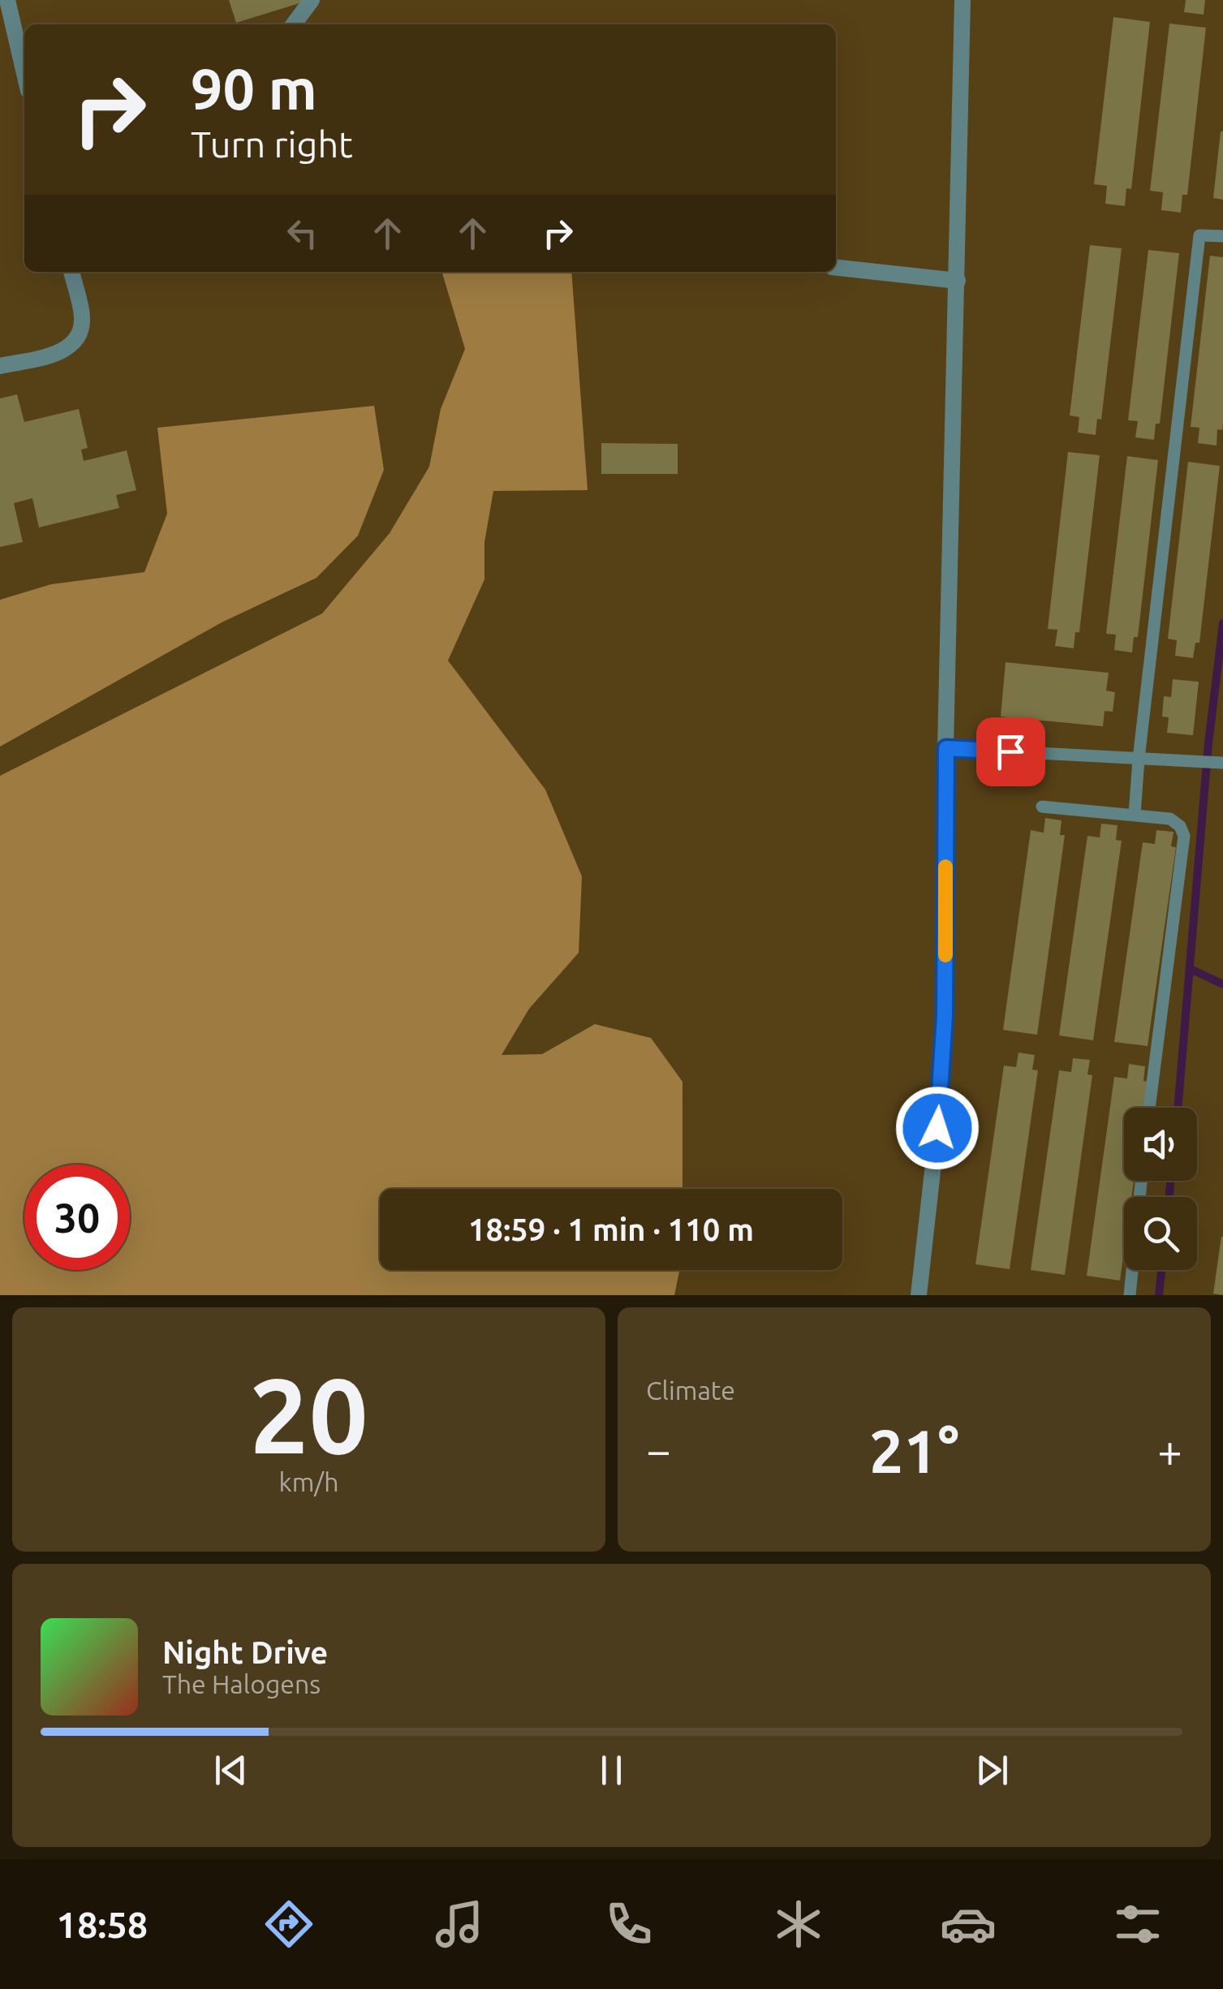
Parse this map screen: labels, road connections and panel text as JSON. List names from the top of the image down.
{
  "page": {
    "turn": ["90 m", "Turn right"],
    "limit": "30",
    "trip": "18:59 · 1 min · 110 m",
    "tile": [
      ["20", "km/h"],
      "Climate"
    ],
    "heat": ["−", "21°", "+"],
    "song": ["Night Drive", "The Halogens"],
    "tabs": "18:58"
  }
}
